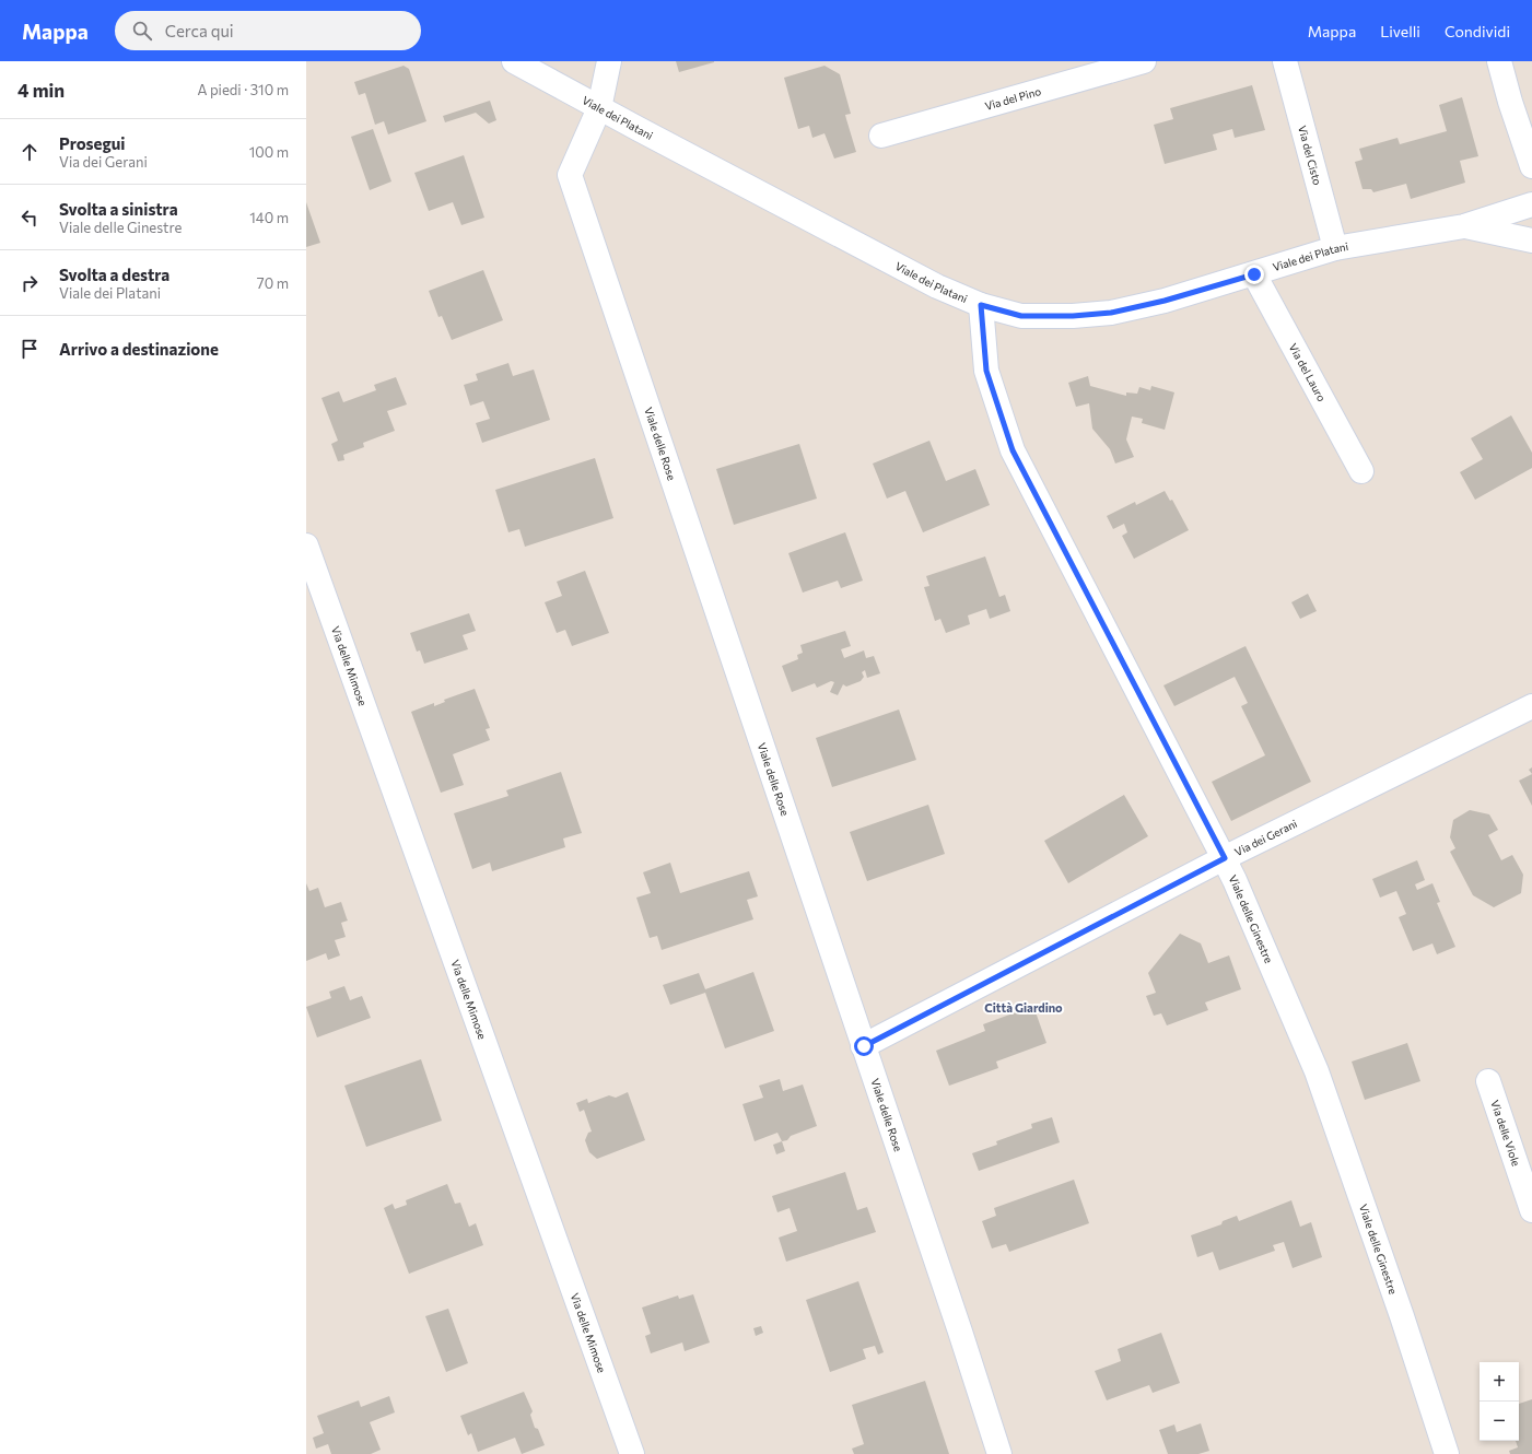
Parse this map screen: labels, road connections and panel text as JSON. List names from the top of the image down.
{
  "streets": {
    "street": [
      "Via del Pino",
      "Viale dei Platani",
      "Via del Cisto",
      "Via del Lauro",
      "Viale delle Rose",
      "Via delle Mimose",
      "Via dei Gerani",
      "Viale delle Ginestre",
      "Via delle Viole"
    ]
  },
  "crossings": [
    ["Viale dei Platani", "Via del Cisto"],
    ["Viale dei Platani", "Via del Lauro"],
    ["Viale dei Platani", "Viale delle Rose"],
    ["Viale dei Platani", "Viale delle Ginestre"],
    ["Viale delle Rose", "Via dei Gerani"],
    ["Via dei Gerani", "Viale delle Ginestre"]
  ],
  "districts": ["Città Giardino"],
  "page": {
    "header": "Mappa",
    "search": "Cerca qui",
    "nav": ["Mappa", "Livelli", "Condividi"],
    "heading": ["4 min", "A piedi · 310 m"],
    "list": [
      ["Prosegui", "Via dei Gerani", "100 m"],
      ["Svolta a sinistra", "Viale delle Ginestre", "140 m"],
      ["Svolta a destra", "Viale dei Platani", "70 m"],
      "Arrivo a destinazione"
    ],
    "map_buttons": ["+", "−"]
  }
}
